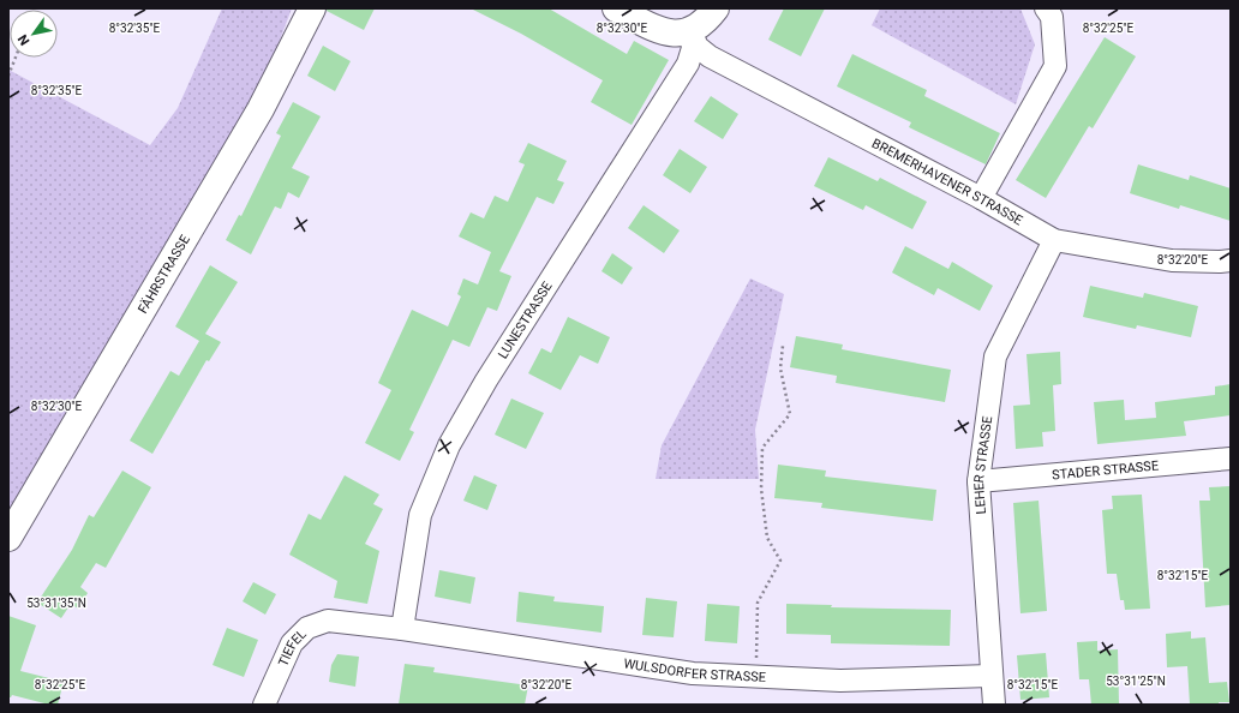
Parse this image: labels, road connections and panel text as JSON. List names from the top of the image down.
{
  "streets": {
    "street": [
      "BREMERHAVENER STRASSE",
      "FÄHRSTRASSE",
      "LUNESTRASSE",
      "LEHER STRASSE",
      "STADER STRASSE",
      "TIEFEL",
      "WULSDORFER STRASSE"
    ]
  },
  "crossings": [
    ["BREMERHAVENER STRASSE", "LUNESTRASSE"],
    ["BREMERHAVENER STRASSE", "LEHER STRASSE"],
    ["LUNESTRASSE", "TIEFEL"],
    ["LUNESTRASSE", "WULSDORFER STRASSE"],
    ["LEHER STRASSE", "STADER STRASSE"],
    ["LEHER STRASSE", "WULSDORFER STRASSE"],
    ["TIEFEL", "WULSDORFER STRASSE"]
  ],
  "north": "bottom left",
  "coordinates": [
    "8°32'35\"E",
    "8°32'30\"E",
    "8°32'25\"E",
    "8°32'20\"E",
    "8°32'15\"E",
    "53°31'35\"N",
    "53°31'25\"N"
  ]
}
